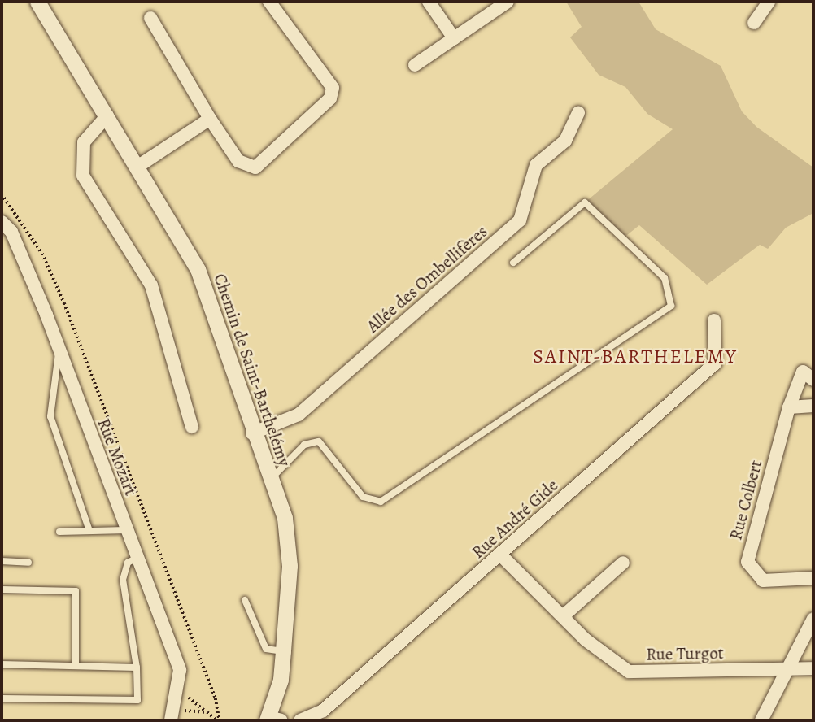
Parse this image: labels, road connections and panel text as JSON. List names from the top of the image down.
{
  "streets": {
    "street": [
      "Allée des Ombellifères",
      "Chemin de Saint-Barthelémy",
      "Rue Mozart",
      "Rue Colbert",
      "Rue André Gide",
      "Rue Turgot"
    ]
  },
  "crossings": [
    ["Allée des Ombellifères", "Chemin de Saint-Barthelémy"],
    ["Rue André Gide", "Rue Turgot"]
  ],
  "districts": ["SAINT-BARTHELEMY"]
}
